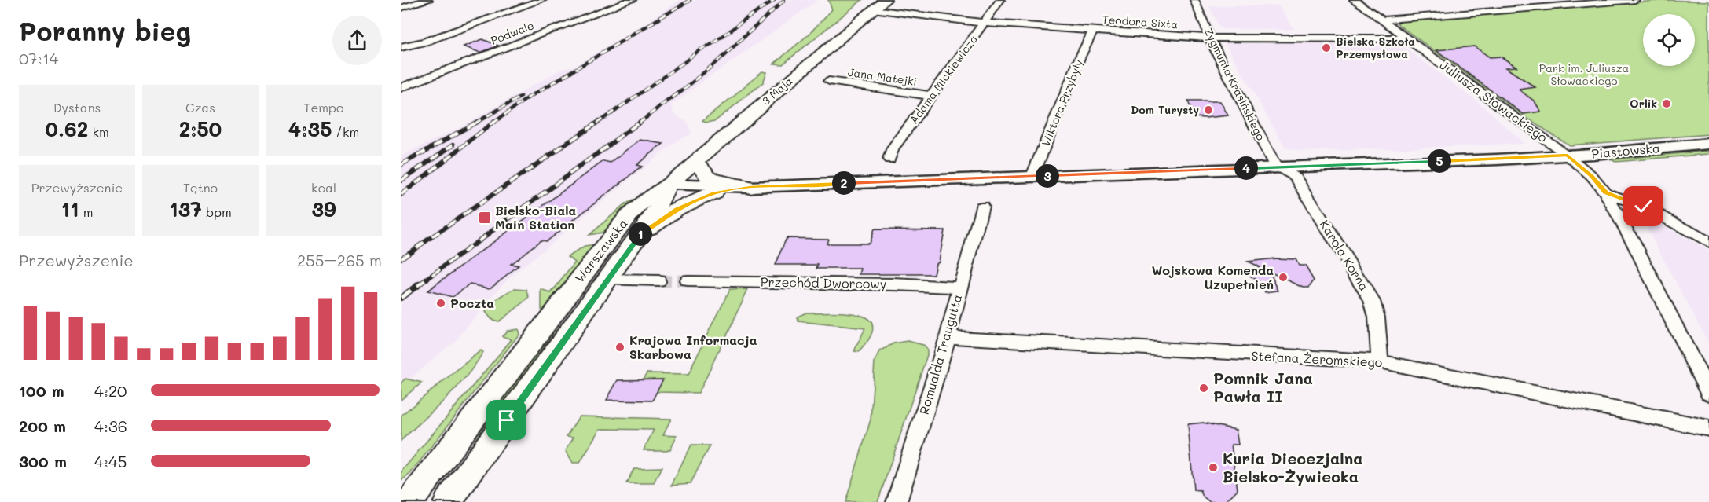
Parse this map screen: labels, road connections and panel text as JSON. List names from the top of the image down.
{
  "streets": {
    "main road": ["3 Maja", "Warszawska"],
    "street": [
      "Teodora Sixta",
      "Podwale",
      "Jana Matejki",
      "Adama Mickiewicza",
      "Zygmunta Krasińskiego",
      "Juliusza Słowackiego",
      "Wiktora Przybyły",
      "Piastowska",
      "Karola Korna",
      "Przechód Dworcowy",
      "Romualda Traugutta",
      "Stefana Żeromskiego"
    ]
  },
  "crossings": [
    ["Teodora Sixta", "Adama Mickiewicza"],
    ["Teodora Sixta", "Zygmunta Krasińskiego"],
    ["Teodora Sixta", "3 Maja"],
    ["Teodora Sixta", "Juliusza Słowackiego"],
    ["Teodora Sixta", "Wiktora Przybyły"],
    ["Jana Matejki", "Adama Mickiewicza"],
    ["Zygmunta Krasińskiego", "Piastowska"],
    ["Zygmunta Krasińskiego", "Karola Korna"],
    ["3 Maja", "Piastowska"],
    ["3 Maja", "Warszawska"],
    ["Juliusza Słowackiego", "Piastowska"],
    ["Wiktora Przybyły", "Piastowska"],
    ["Piastowska", "Warszawska"],
    ["Piastowska", "Karola Korna"],
    ["Karola Korna", "Stefana Żeromskiego"],
    ["Przechód Dworcowy", "Romualda Traugutta"],
    ["Romualda Traugutta", "Stefana Żeromskiego"]
  ],
  "parks": ["Park im. Juliusza Słowackiego"],
  "places": {
    "other": [
      "Bielska Szkoła Przemysłowa",
      "Orlik",
      "Dom Turysty",
      "Wojskowa Komenda Uzupełnień",
      "Poczta",
      "Krajowa Informacja Skarbowa",
      "Pomnik Jana Pawła II",
      "Kuria Diecezjalna Bielsko-Żywiecka"
    ],
    "transit": ["Bielsko-Biala Main Station"]
  },
  "page": {
    "heading": ["Poranny bieg", "07:14"],
    "stats": [
      ["Dystans", "0.62 km"],
      ["Czas", "2:50"],
      ["Tempo", "4:35 /km"],
      ["Przewyższenie", "11 m"],
      ["Tętno", "137 bpm"],
      ["kcal", "39"]
    ],
    "pins": [
      "5",
      "4",
      "3",
      "2",
      "1"
    ],
    "chart": ["Przewyższenie", "255–265 m"],
    "list": [
      {
        "name": "100 m",
        "note": "4:20"
      },
      {
        "name": "200 m",
        "note": "4:36"
      },
      {
        "name": "300 m",
        "note": "4:45"
      }
    ]
  }
}
